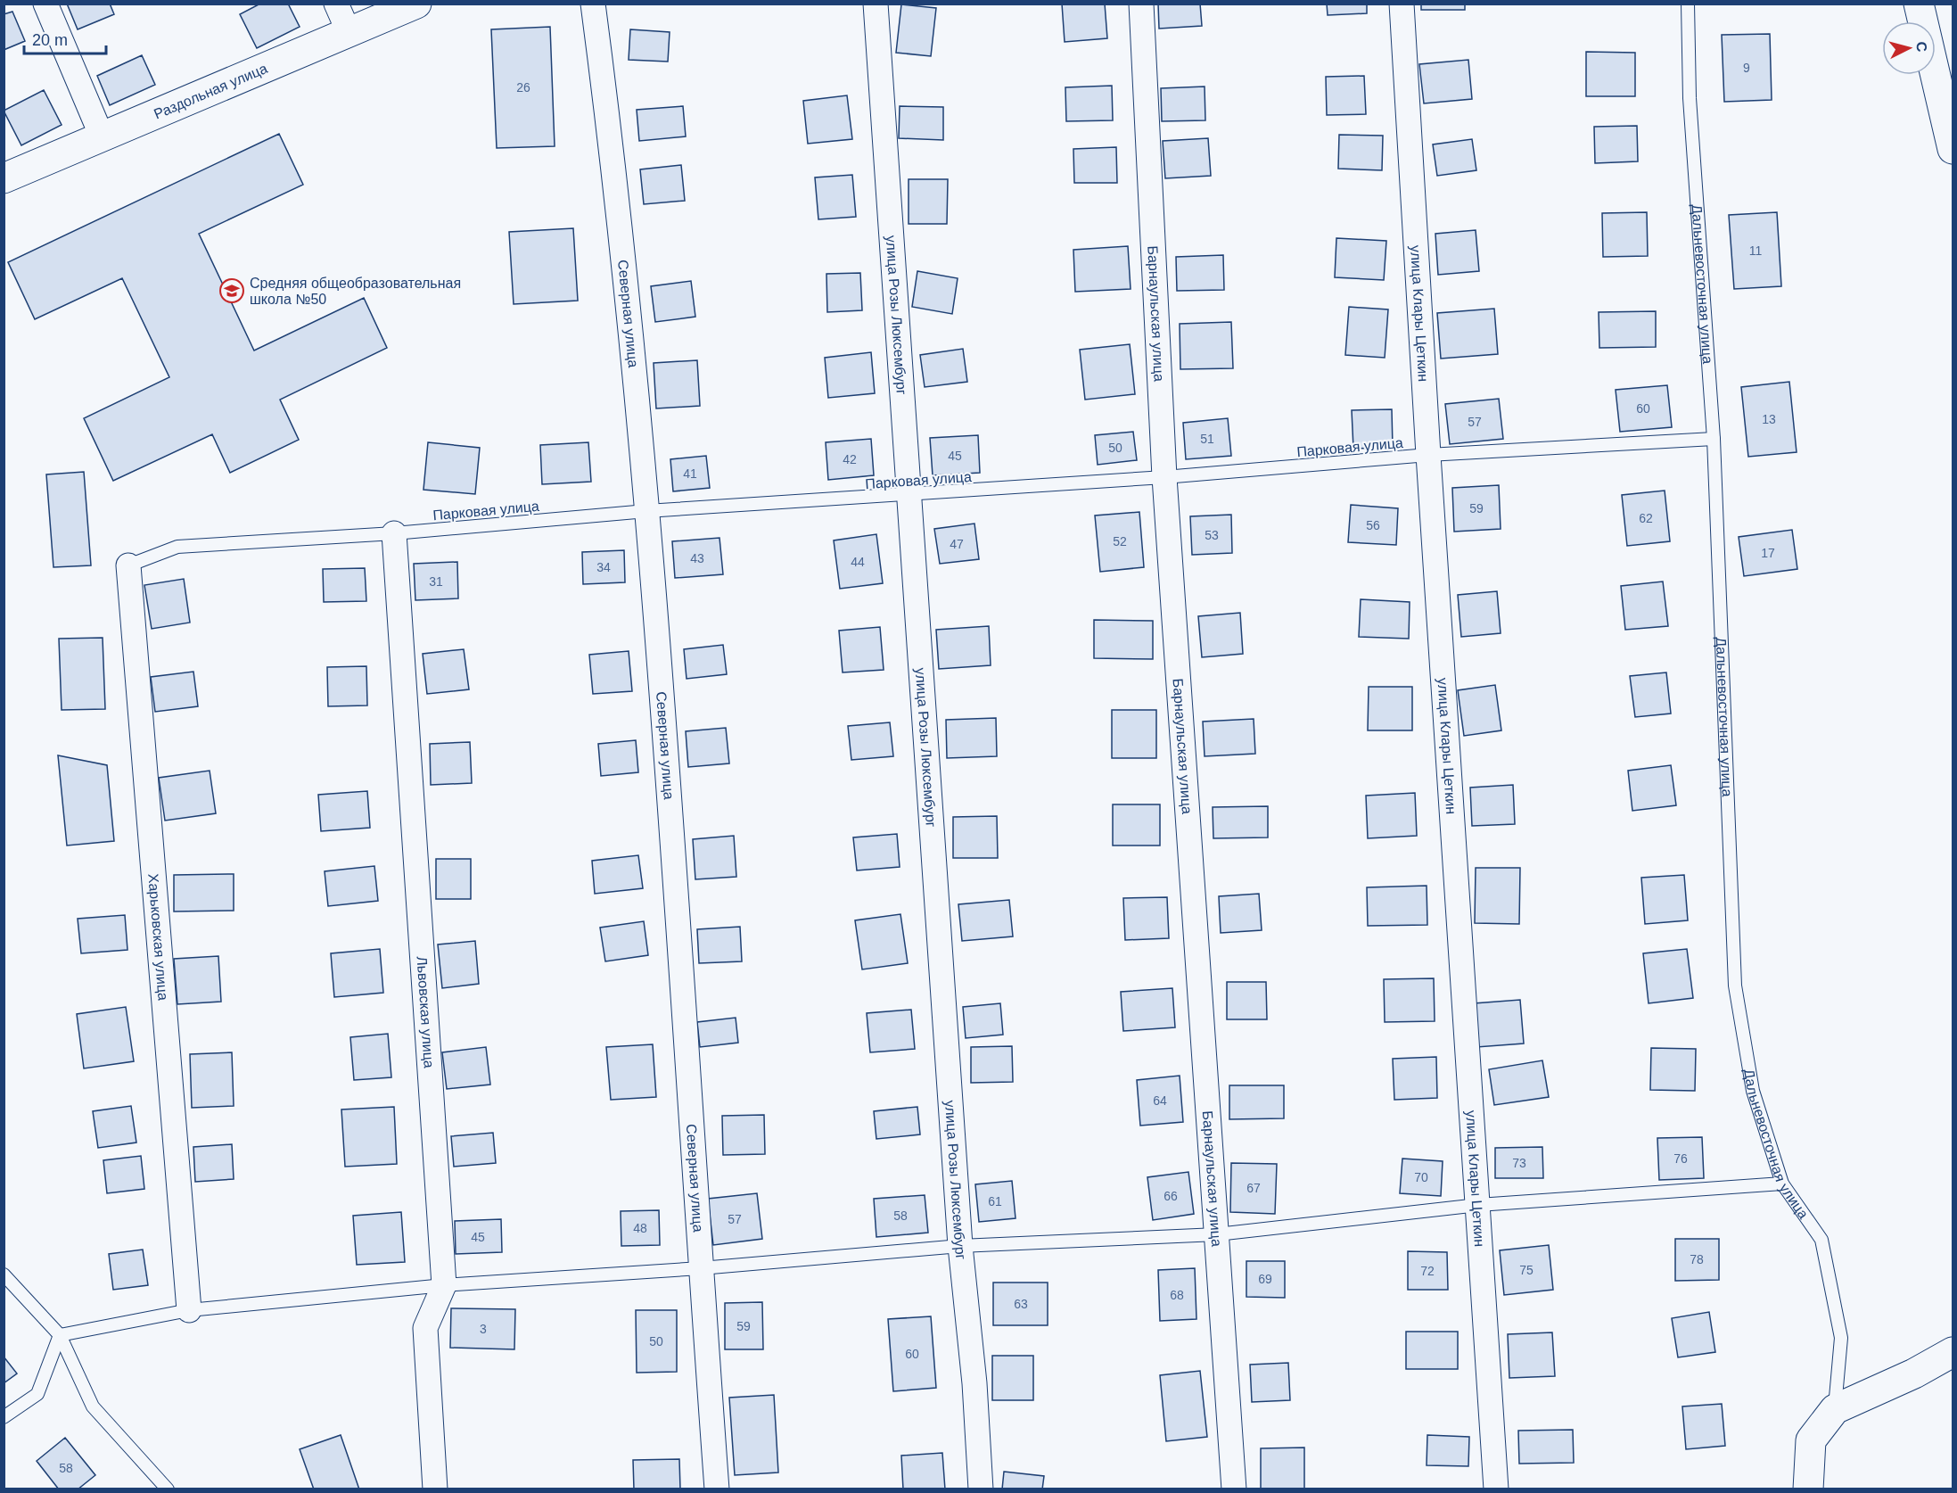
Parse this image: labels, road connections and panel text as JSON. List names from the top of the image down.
{
  "streets": {
    "street": [
      "Раздольная улица",
      "Северная улица",
      "улица Розы Люксембург",
      "Барнаульская улица",
      "улица Клары Цеткин",
      "Харьковская улица",
      "Львовская улица"
    ],
    "lane": ["Дальневосточная улица", "Парковая улица"]
  },
  "crossings": [
    ["Дальневосточная улица", "Парковая улица"],
    ["Северная улица", "Парковая улица"],
    ["улица Розы Люксембург", "Парковая улица"],
    ["Барнаульская улица", "Парковая улица"],
    ["улица Клары Цеткин", "Парковая улица"],
    ["Парковая улица", "Харьковская улица"],
    ["Парковая улица", "Львовская улица"]
  ],
  "places": {
    "school or university": ["Средняя общеобразовательная школа №50"]
  },
  "house_numbers": [
    "9",
    "26",
    "11",
    "60",
    "13",
    "57",
    "51",
    "50",
    "45",
    "42",
    "41",
    "59",
    "62",
    "56",
    "53",
    "52",
    "47",
    "17",
    "43",
    "44",
    "34",
    "31",
    "64",
    "76",
    "73",
    "70",
    "67",
    "66",
    "61",
    "58",
    "57",
    "48",
    "45",
    "78",
    "75",
    "72",
    "69",
    "68",
    "63",
    "59",
    "3",
    "50",
    "60",
    "58"
  ],
  "scale_bar": "20 m",
  "north": "right"
}
